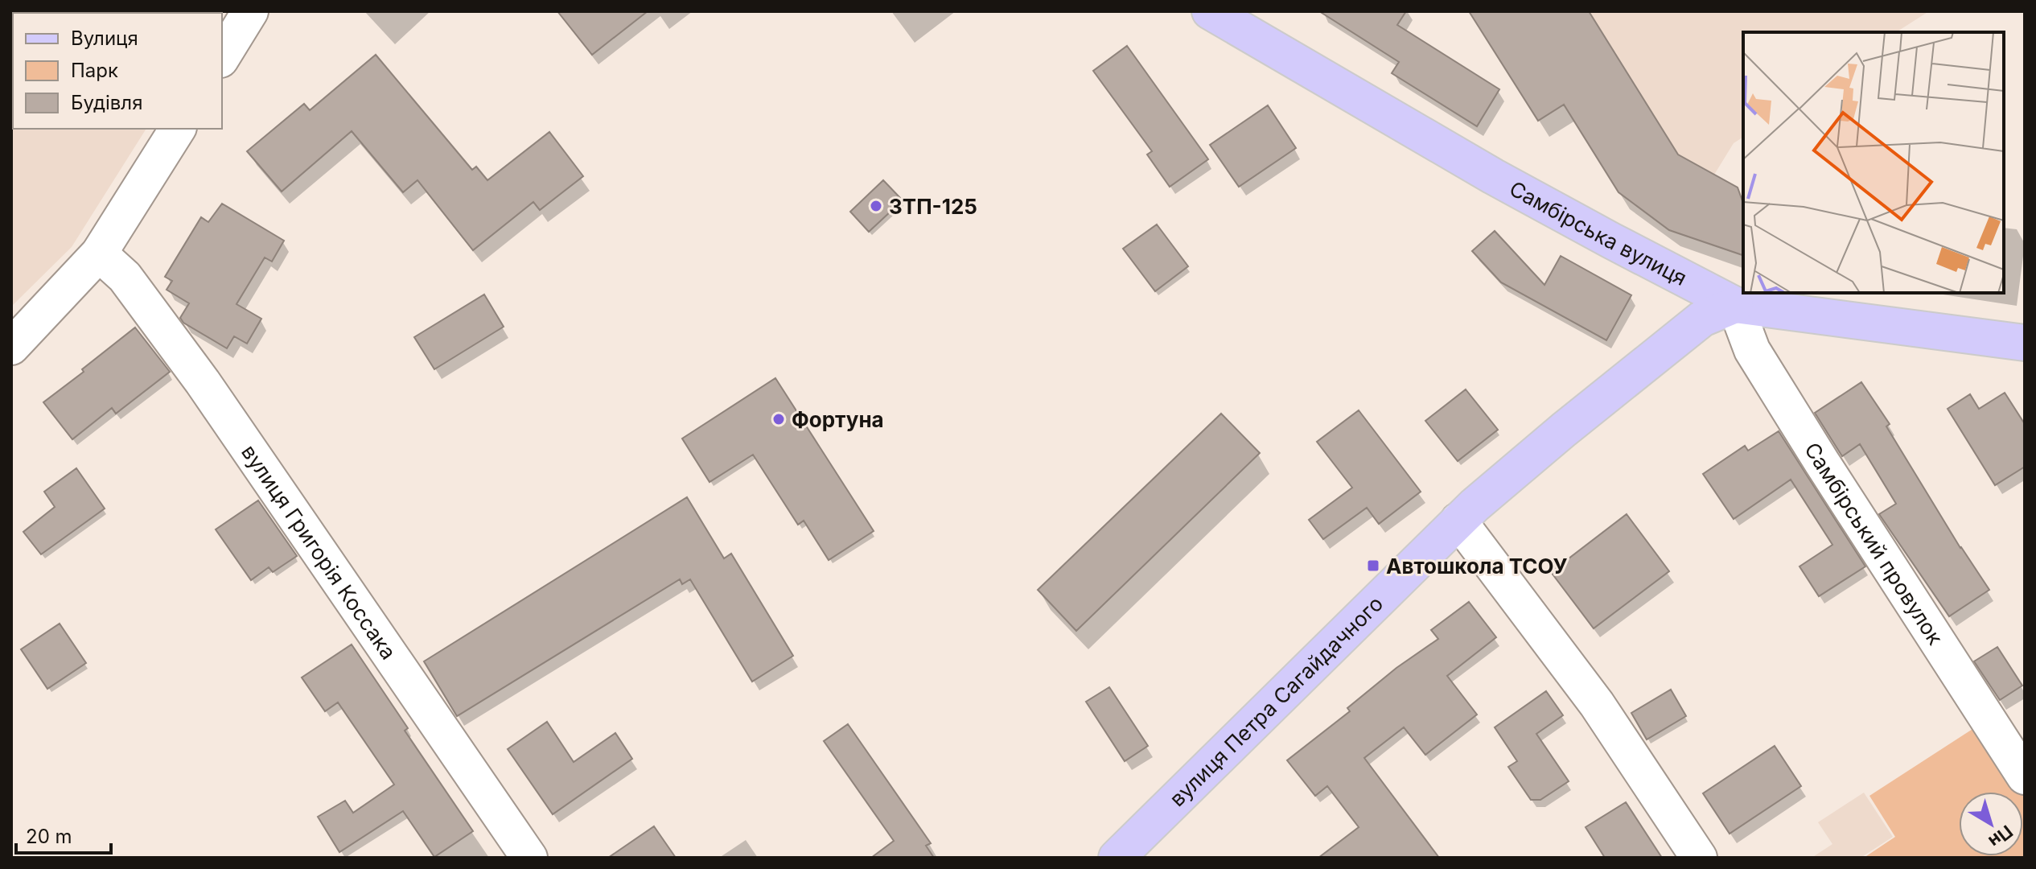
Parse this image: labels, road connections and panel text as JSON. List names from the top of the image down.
{
  "streets": {
    "main road": ["Самбірська вулиця", "вулиця Петра Сагайдачного"],
    "street": ["Самбірський провулок", "вулиця Григорія Коссака"]
  },
  "crossings": [
    ["Самбірська вулиця", "Самбірський провулок"],
    ["Самбірська вулиця", "вулиця Петра Сагайдачного"],
    ["Самбірський провулок", "вулиця Петра Сагайдачного"]
  ],
  "places": {
    "other": ["ЗТП-125", "Фортуна"],
    "transit": ["Автошкола ТСОУ"]
  },
  "legend": ["Вулиця", "Парк", "Будівля"],
  "scale_bar": "20 m",
  "north": "bottom right"
}
